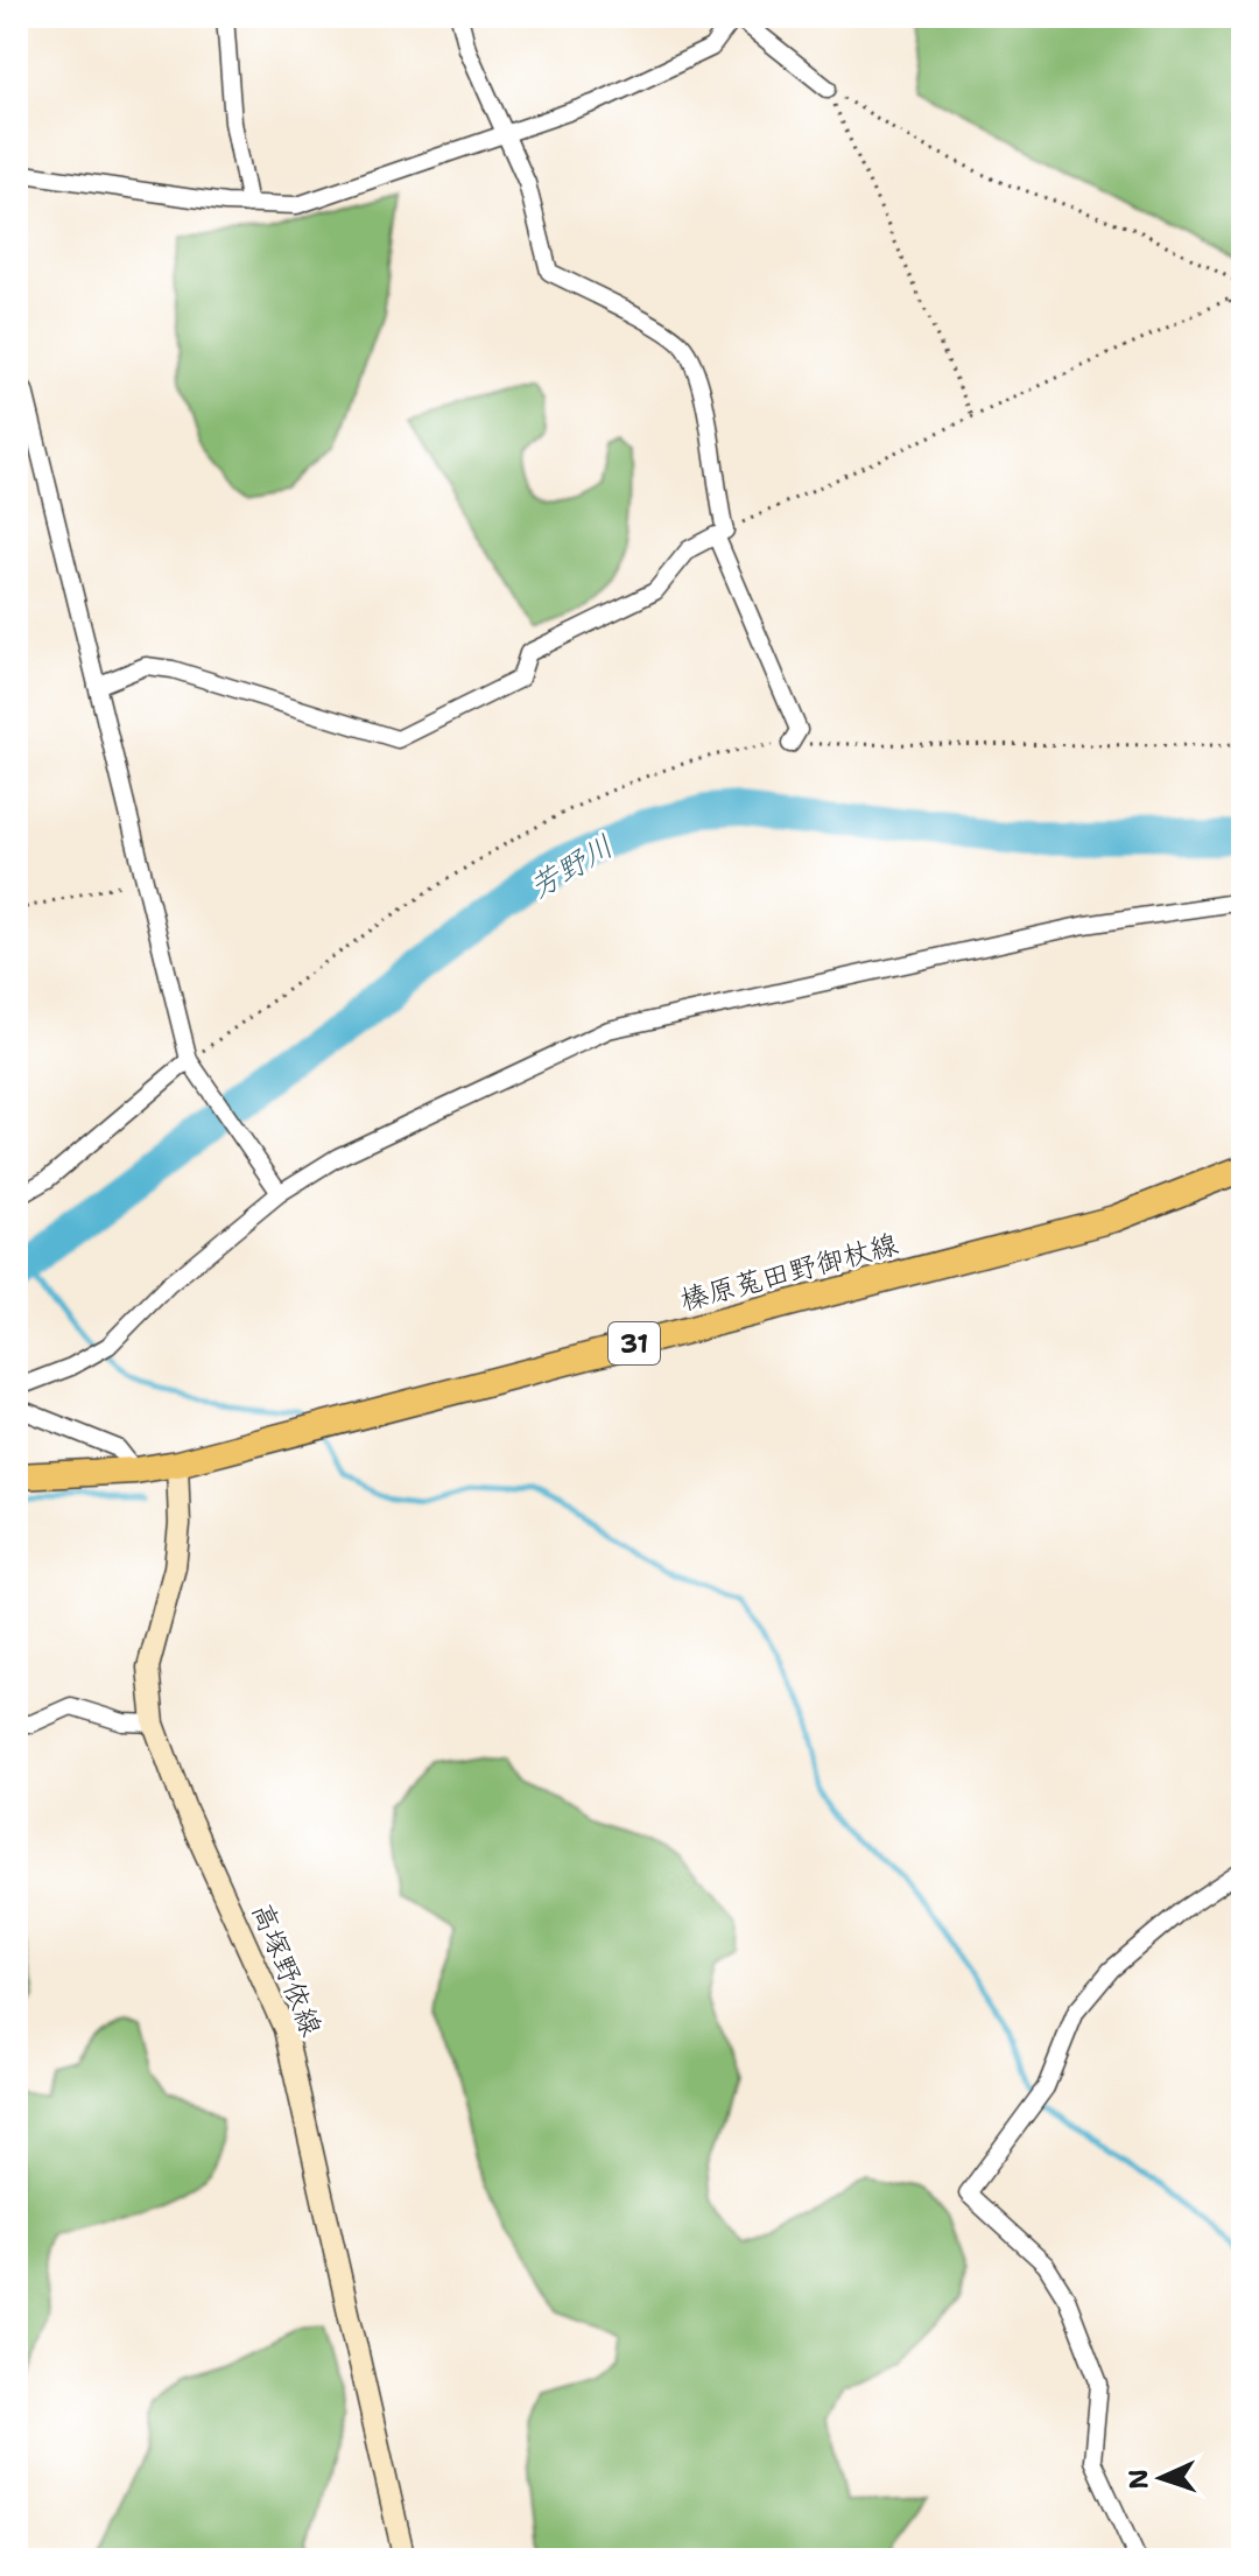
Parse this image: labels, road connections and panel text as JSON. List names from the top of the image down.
{
  "streets": {
    "main road": ["榛原菟田野御杖線", "31", "高塚野依線"]
  },
  "crossings": [
    ["榛原菟田野御杖線", "高塚野依線"]
  ],
  "water": ["芳野川"],
  "north": "left"
}
